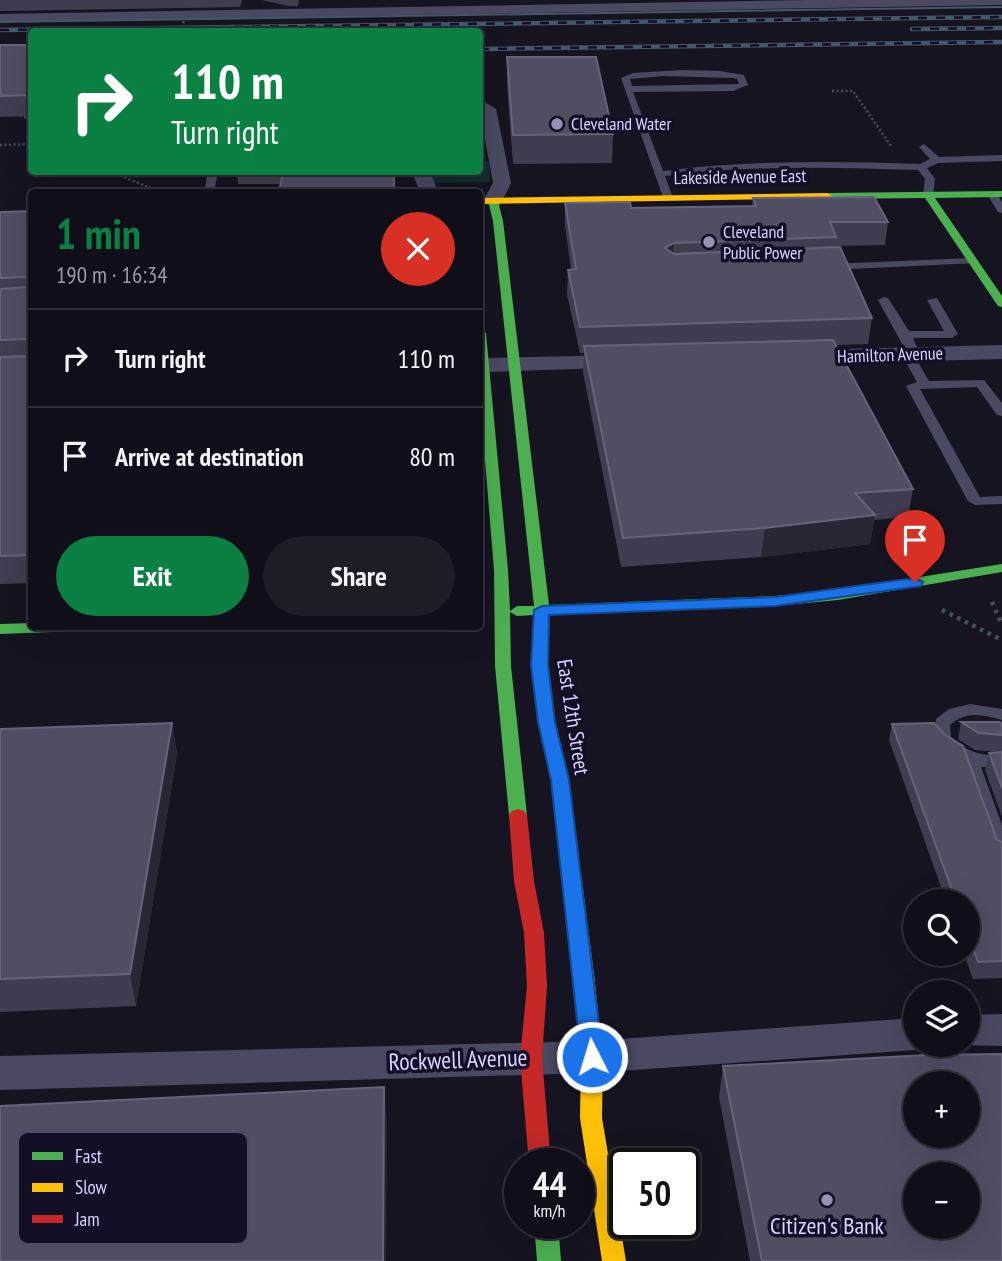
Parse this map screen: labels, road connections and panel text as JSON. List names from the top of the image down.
{
  "streets": {
    "street": [
      "Lakeside Avenue East",
      "Hamilton Avenue",
      "East 12th Street",
      "Rockwell Avenue"
    ]
  },
  "crossings": [
    ["Lakeside Avenue East", "East 12th Street"],
    ["East 12th Street", "Rockwell Avenue"]
  ],
  "places": ["Cleveland Water", "Cleveland Public Power", "Citizen's Bank"],
  "legend": ["Fast", "Slow", "Jam"],
  "page": {
    "turn": ["110 m", "Turn right"],
    "heading": ["1 min", "190 m · 16:34"],
    "list": [
      {
        "name": "Turn right",
        "value": "110 m"
      },
      {
        "name": "Arrive at destination",
        "value": "80 m"
      }
    ],
    "buttons": ["Exit", "Share"],
    "map_buttons": ["+", "−"],
    "speed": "44 km/h",
    "limit": "50"
  }
}
